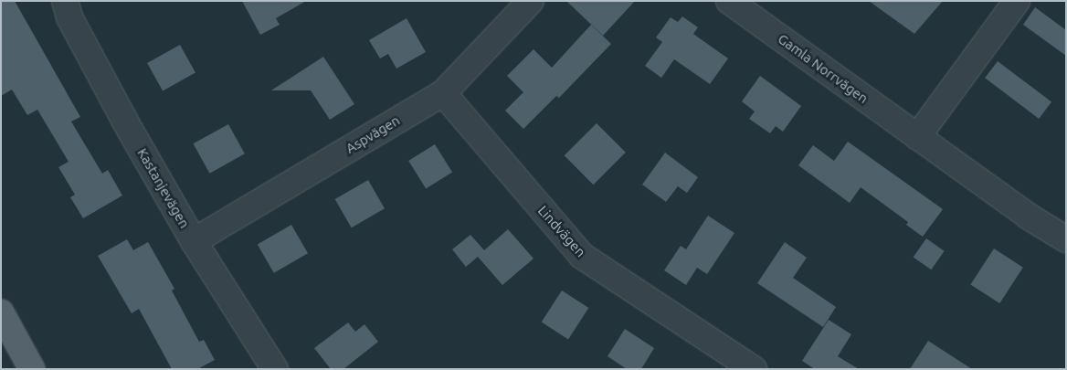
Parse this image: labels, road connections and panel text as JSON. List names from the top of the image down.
{
  "streets": {
    "street": [
      "Gamla Norrvägen",
      "Aspvägen",
      "Kastanjevägen",
      "Lindvägen"
    ]
  },
  "crossings": [
    ["Aspvägen", "Kastanjevägen"],
    ["Aspvägen", "Lindvägen"]
  ]
}
